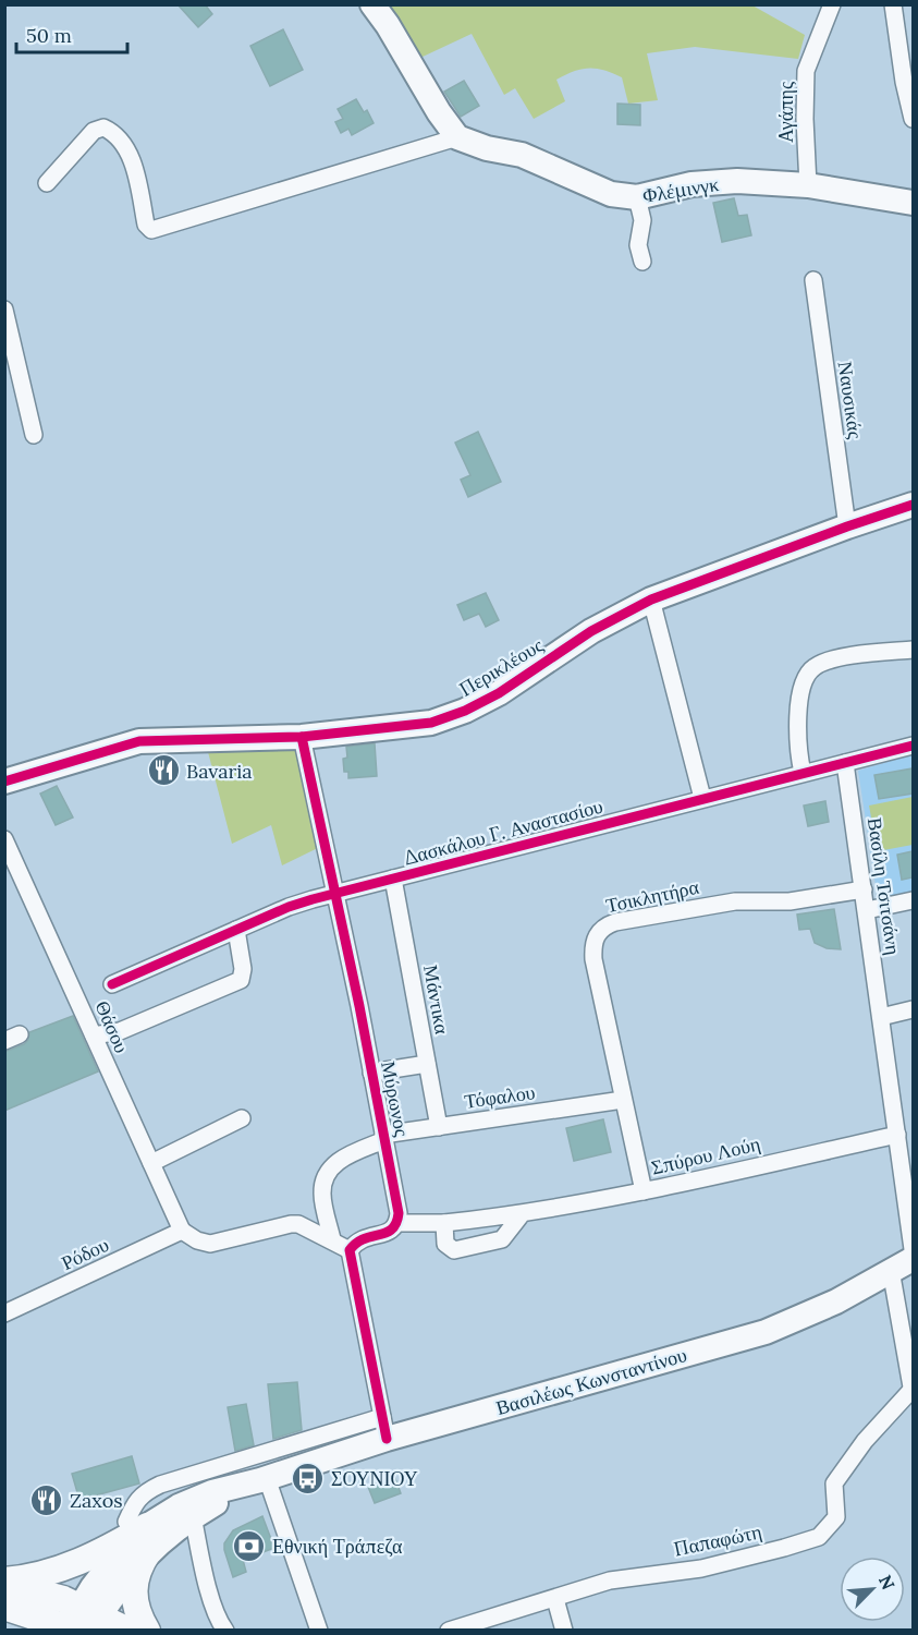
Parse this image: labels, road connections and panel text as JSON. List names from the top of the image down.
{
  "streets": {
    "street": [
      "Αγάπης",
      "Φλέμινγκ",
      "Ναυσικάς",
      "Περικλέους",
      "Δασκάλου Γ. Αναστασίου",
      "Βασίλη Τσιτσάνη",
      "Τσικλητήρα",
      "Μάντικα",
      "Θάσου",
      "Τόφαλου",
      "Μύρωνος",
      "Σπύρου Λούη",
      "Ρόδου",
      "Βασιλέως Κωνσταντίνου",
      "Παπαφώτη"
    ]
  },
  "crossings": [
    ["Αγάπης", "Φλέμινγκ"],
    ["Ναυσικάς", "Περικλέους"],
    ["Περικλέους", "Μύρωνος"],
    ["Δασκάλου Γ. Αναστασίου", "Βασίλη Τσιτσάνη"],
    ["Δασκάλου Γ. Αναστασίου", "Μάντικα"],
    ["Δασκάλου Γ. Αναστασίου", "Μύρωνος"],
    ["Βασίλη Τσιτσάνη", "Τσικλητήρα"],
    ["Βασίλη Τσιτσάνη", "Σπύρου Λούη"],
    ["Τσικλητήρα", "Τόφαλου"],
    ["Τσικλητήρα", "Σπύρου Λούη"],
    ["Μάντικα", "Τόφαλου"],
    ["Θάσου", "Ρόδου"],
    ["Τόφαλου", "Μύρωνος"],
    ["Μύρωνος", "Σπύρου Λούη"]
  ],
  "places": {
    "restaurant": ["Bavaria", "Zaxos"],
    "bus stop": ["ΣΟΥΝΙΟΥ"],
    "bank": ["Εθνική Τράπεζα"]
  },
  "scale_bar": "50 m",
  "north": "top right"
}
